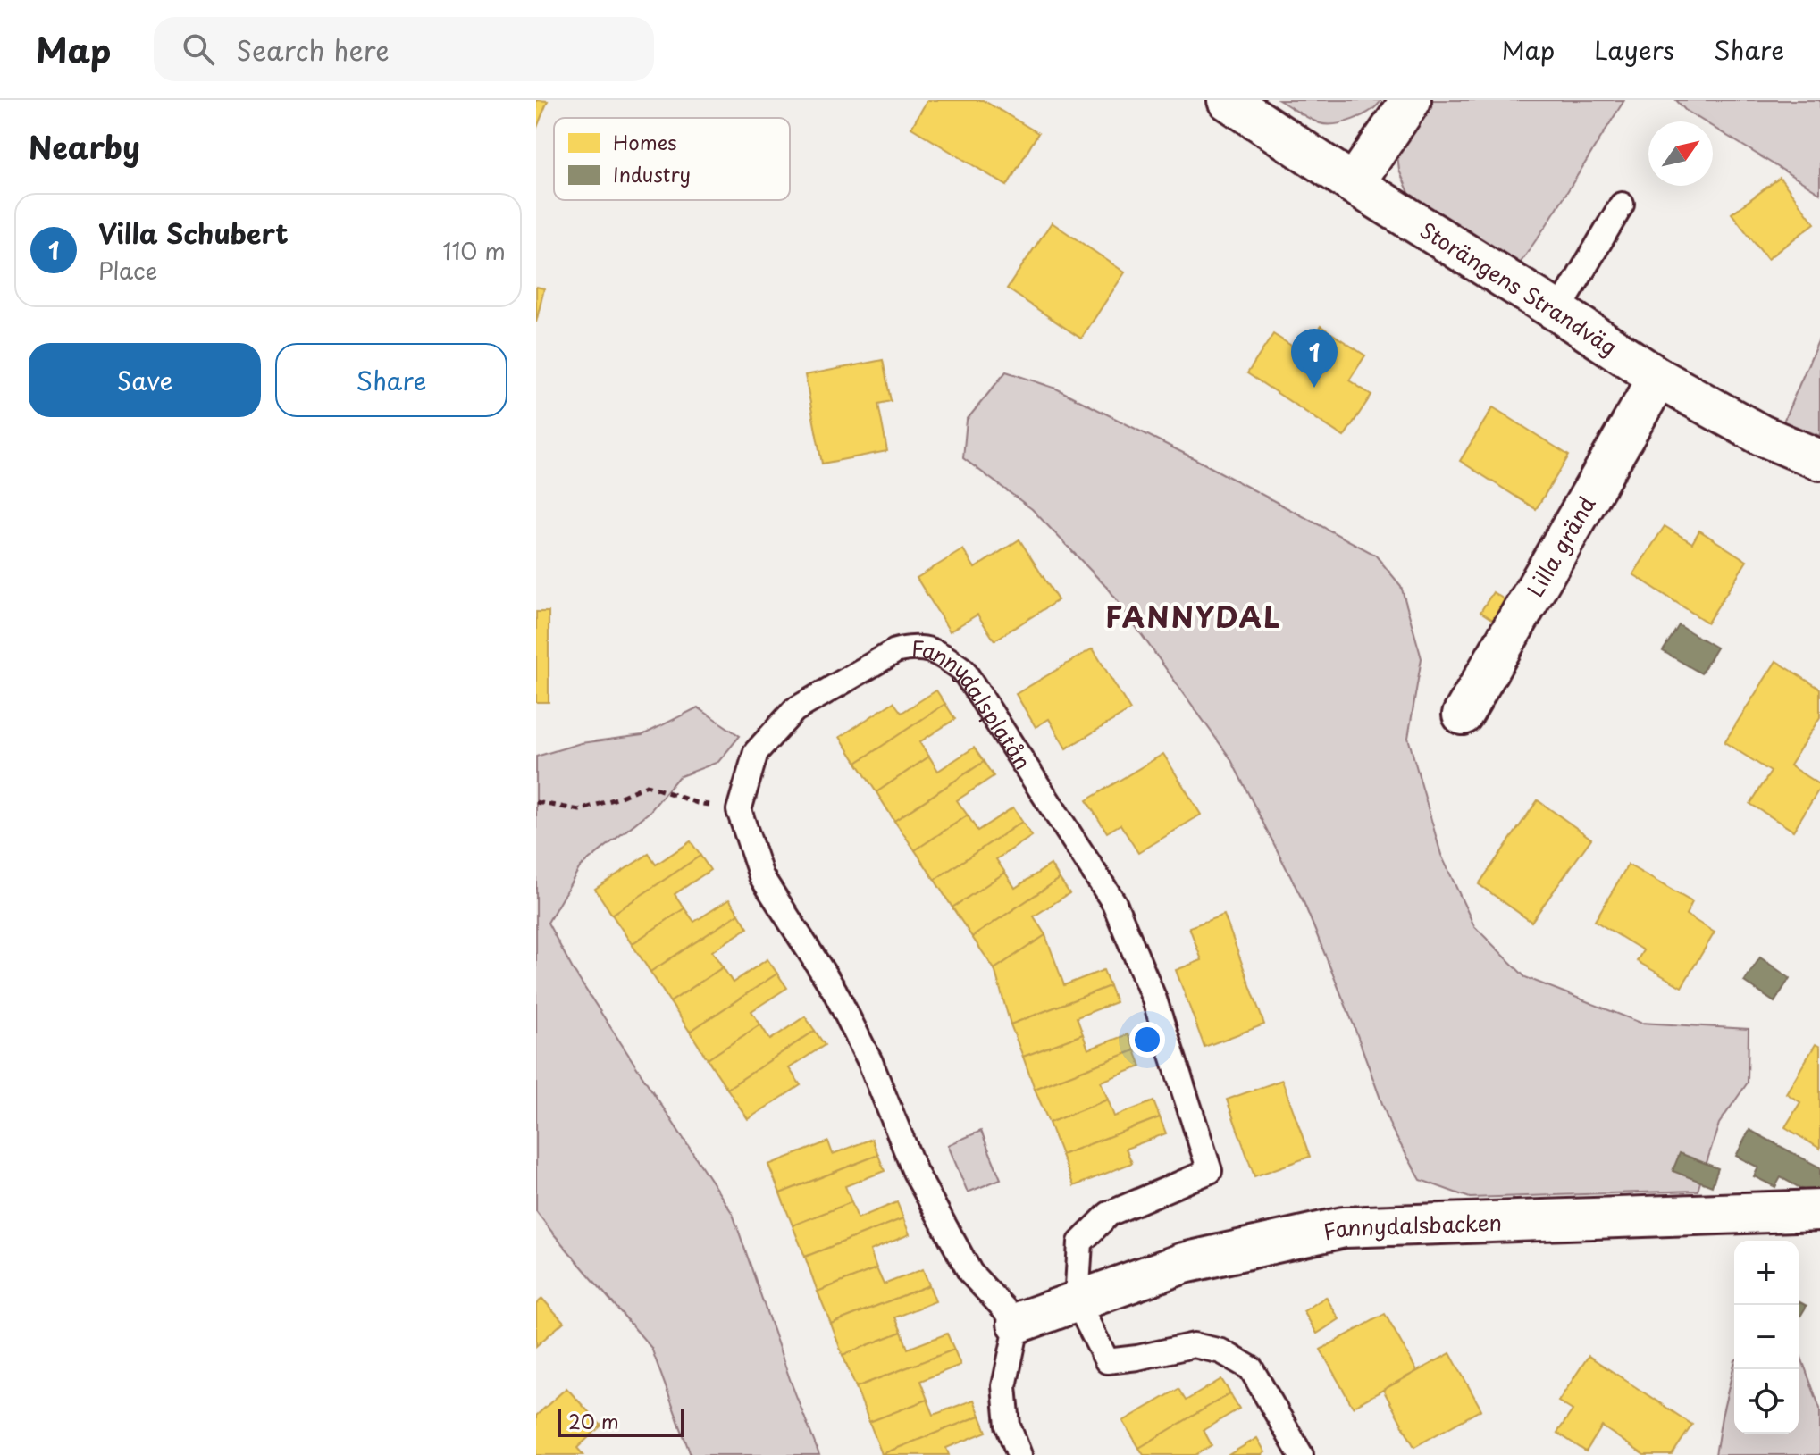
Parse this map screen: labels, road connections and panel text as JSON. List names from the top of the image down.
{
  "streets": {
    "street": ["Storängens Strandväg", "Lilla gränd", "Fannydalsbacken"],
    "lane": ["Fannydalsplatån"]
  },
  "crossings": [
    ["Storängens Strandväg", "Lilla gränd"],
    ["Fannydalsplatån", "Fannydalsbacken"]
  ],
  "districts": ["FANNYDAL"],
  "legend": ["Homes", "Industry"],
  "scale_bar": "20 m",
  "north": "top right",
  "page": {
    "header": "Map",
    "search": "Search here",
    "nav": ["Map", "Layers", "Share"],
    "heading": "Nearby",
    "list": [
      {
        "mark": "1",
        "name": "Villa Schubert",
        "note": "Place",
        "value": "110 m"
      }
    ],
    "buttons": ["Save", "Share"],
    "pins": "1",
    "map_buttons": ["+", "−"],
    "scale": "20 m"
  }
}
